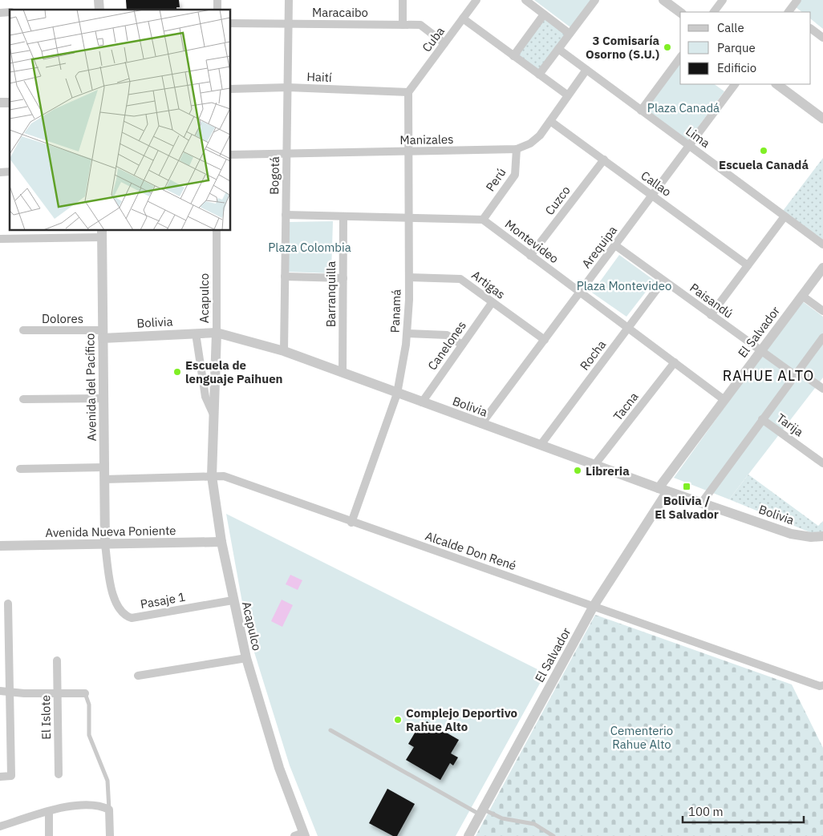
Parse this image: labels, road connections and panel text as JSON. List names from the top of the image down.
{
  "streets": {
    "street": [
      "Maracaibo",
      "Cuba",
      "Haití",
      "Lima",
      "Manizales",
      "Bogotá",
      "Perú",
      "Callao",
      "Cuzco",
      "Montevideo",
      "Arequipa",
      "Artigas",
      "Barranquilla",
      "Acapulco",
      "Paisandú",
      "Panamá",
      "Dolores",
      "Bolivia",
      "El Salvador",
      "Canelones",
      "Rocha",
      "Avenida del Pacífico",
      "Tacna",
      "Tarija",
      "Avenida Nueva Poniente",
      "Alcalde Don René",
      "Pasaje 1",
      "El Islote"
    ]
  },
  "crossings": [
    ["Maracaibo", "Cuba"],
    ["Maracaibo", "Bogotá"],
    ["Cuba", "Haití"],
    ["Cuba", "Panamá"],
    ["Haití", "Bogotá"],
    ["Haití", "Panamá"],
    ["Lima", "Manizales"],
    ["Lima", "Arequipa"],
    ["Manizales", "Bogotá"],
    ["Manizales", "Perú"],
    ["Manizales", "Callao"],
    ["Manizales", "Panamá"],
    ["Bogotá", "Bolivia"],
    ["Perú", "Montevideo"],
    ["Callao", "Cuzco"],
    ["Callao", "Arequipa"],
    ["Cuzco", "Montevideo"],
    ["Montevideo", "Arequipa"],
    ["Montevideo", "El Salvador"],
    ["Montevideo", "Rocha"],
    ["Montevideo", "Tacna"],
    ["Arequipa", "Artigas"],
    ["Arequipa", "Paisandú"],
    ["Arequipa", "Bolivia"],
    ["Artigas", "Panamá"],
    ["Artigas", "Canelones"],
    ["Barranquilla", "Bolivia"],
    ["Acapulco", "Bolivia"],
    ["Acapulco", "Avenida Nueva Poniente"],
    ["Acapulco", "Alcalde Don René"],
    ["Acapulco", "Pasaje 1"],
    ["Paisandú", "El Salvador"],
    ["Paisandú", "Rocha"],
    ["Panamá", "Bolivia"],
    ["Panamá", "Alcalde Don René"],
    ["Dolores", "Bolivia"],
    ["Dolores", "Avenida del Pacífico"],
    ["Bolivia", "El Salvador"],
    ["Bolivia", "Canelones"],
    ["Bolivia", "Rocha"],
    ["Bolivia", "Avenida del Pacífico"],
    ["Bolivia", "Tacna"],
    ["El Salvador", "Alcalde Don René"],
    ["Avenida del Pacífico", "Avenida Nueva Poniente"],
    ["Avenida del Pacífico", "Alcalde Don René"],
    ["Avenida del Pacífico", "Pasaje 1"],
    ["Avenida Nueva Poniente", "Pasaje 1"]
  ],
  "districts": ["RAHUE ALTO"],
  "parks": [
    "Plaza Canadá",
    "Plaza Colombia",
    "Plaza Montevideo",
    "Cementerio Rahue Alto"
  ],
  "places": {
    "other": [
      "3 Comisaría Osorno (S.U.)",
      "Escuela Canadá",
      "Escuela de lenguaje Paihuen",
      "Libreria",
      "Complejo Deportivo Rahue Alto"
    ],
    "transit": ["Bolivia / El Salvador"]
  },
  "legend": ["Calle", "Parque", "Edificio"],
  "scale_bar": "100 m"
}
